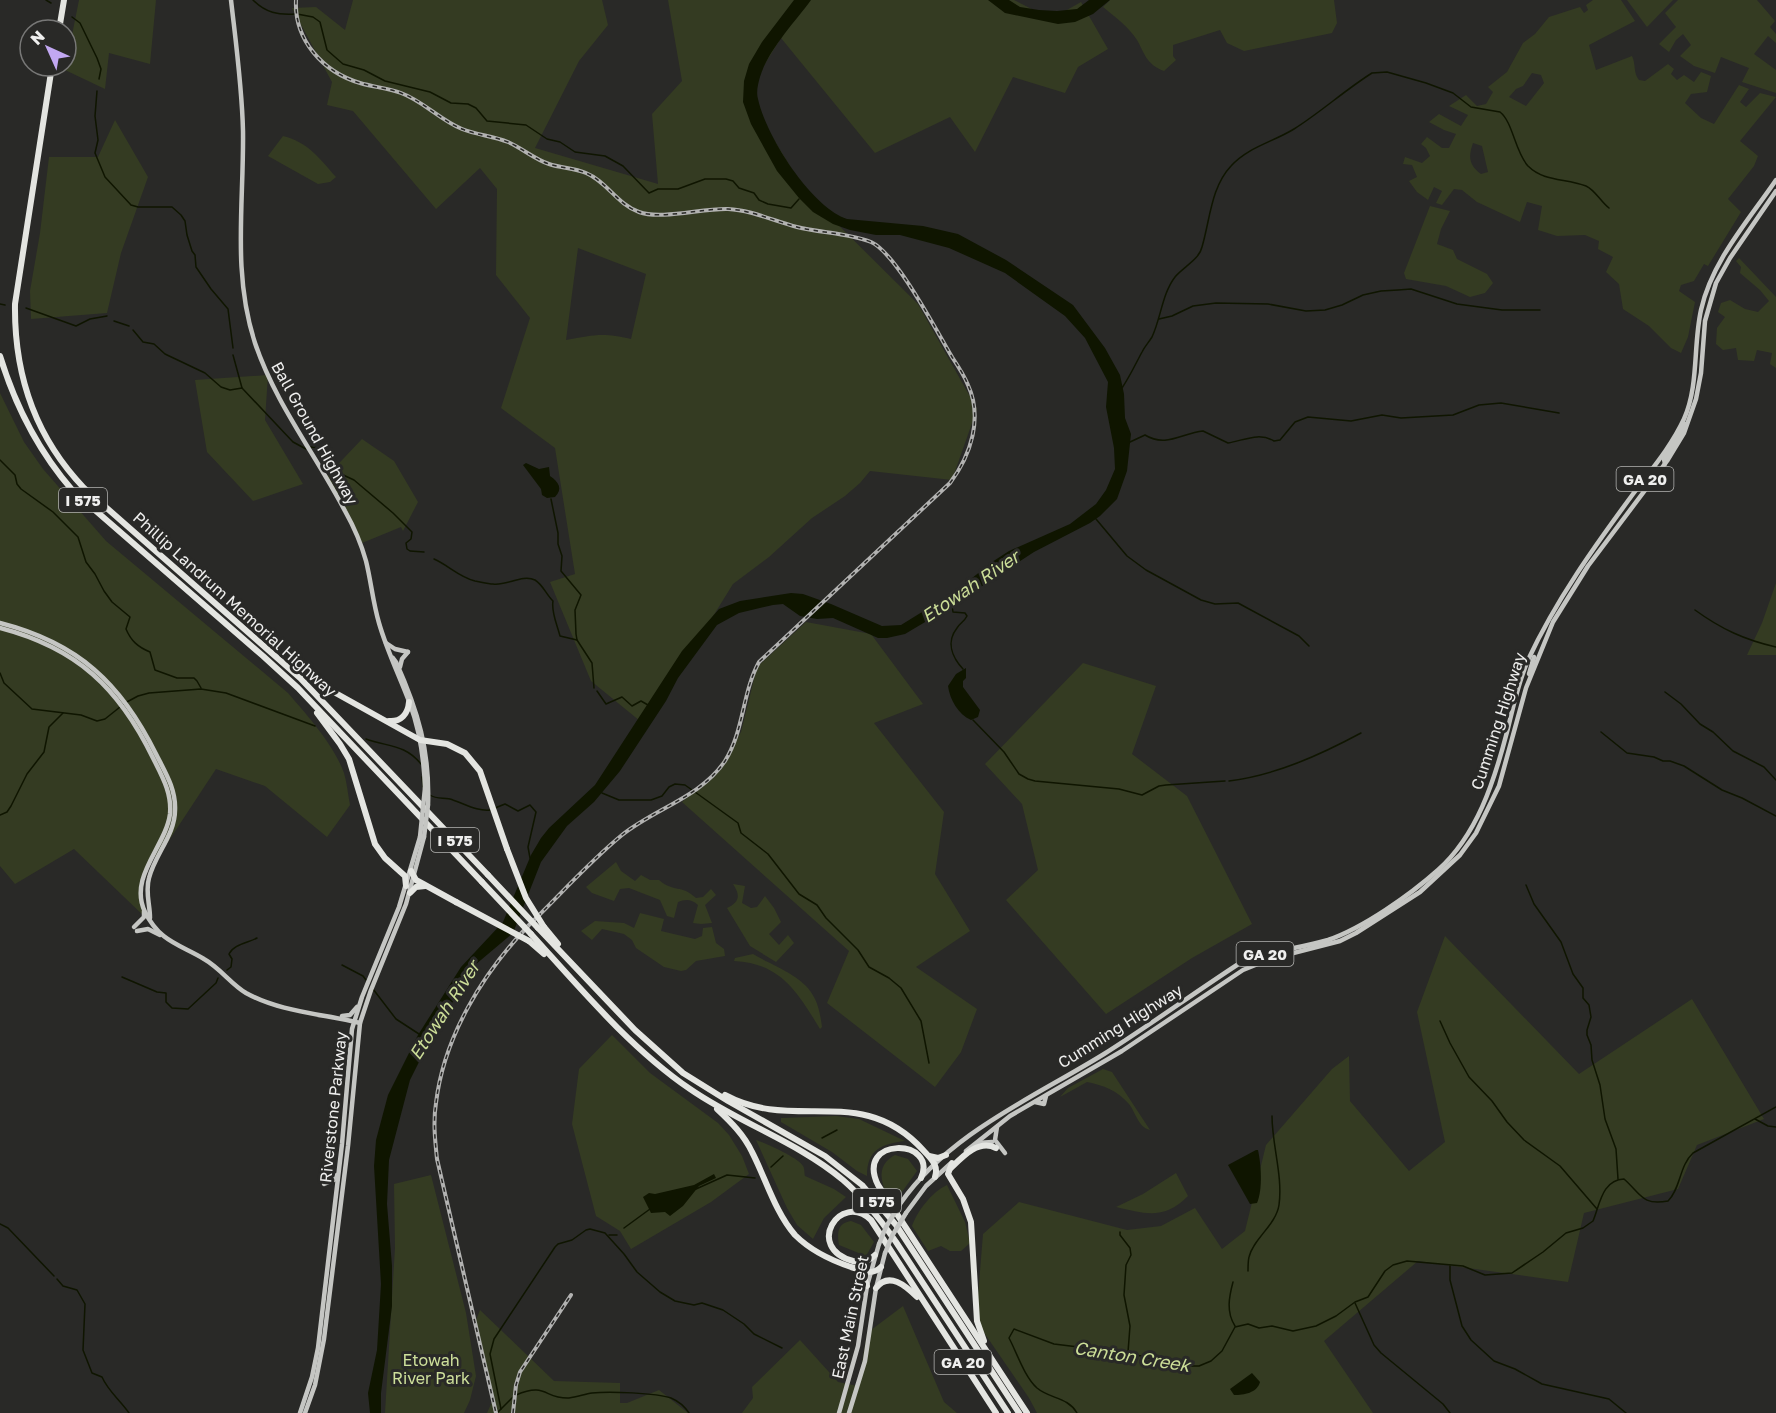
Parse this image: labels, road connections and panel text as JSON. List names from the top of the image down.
{
  "streets": {
    "highway": ["GA 20", "I 575", "Phillip Landrum Memorial Highway"],
    "main road": [
      "Ball Ground Highway",
      "Cumming Highway",
      "Riverstone Parkway",
      "East Main Street"
    ]
  },
  "crossings": [
    ["GA 20", "Cumming Highway"],
    ["GA 20", "East Main Street"],
    ["Cumming Highway", "East Main Street"]
  ],
  "water": ["Etowah River", "Canton Creek"],
  "parks": ["Etowah River Park"],
  "north": "top left"
}
